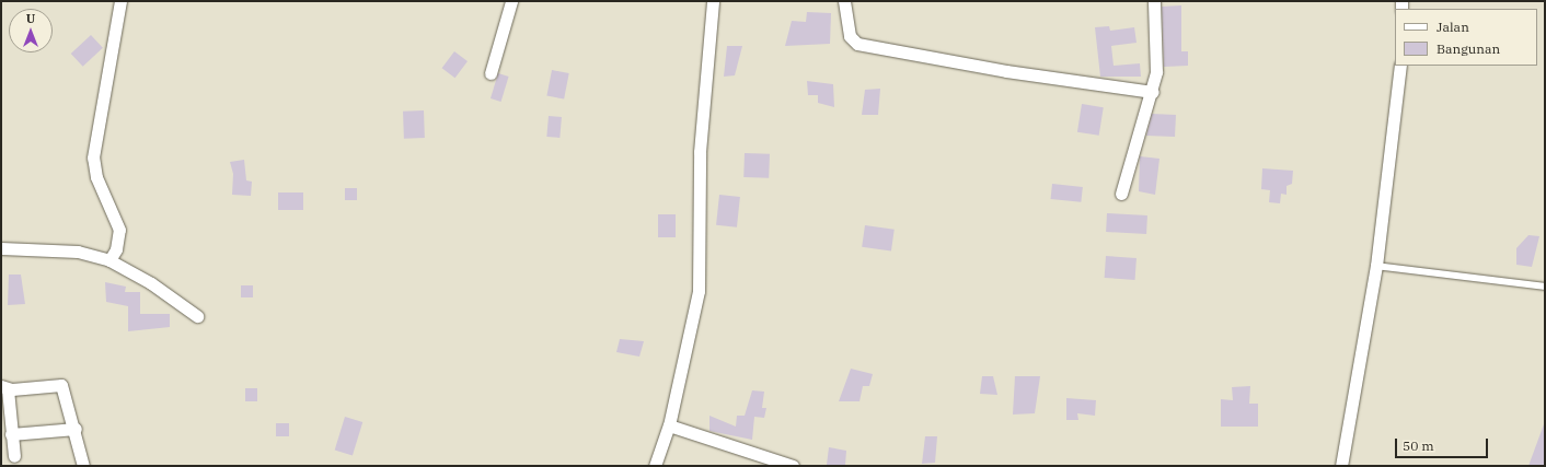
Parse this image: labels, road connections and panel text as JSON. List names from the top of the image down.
{
  "legend": ["Jalan", "Bangunan"],
  "scale_bar": "50 m",
  "north": "top"
}
